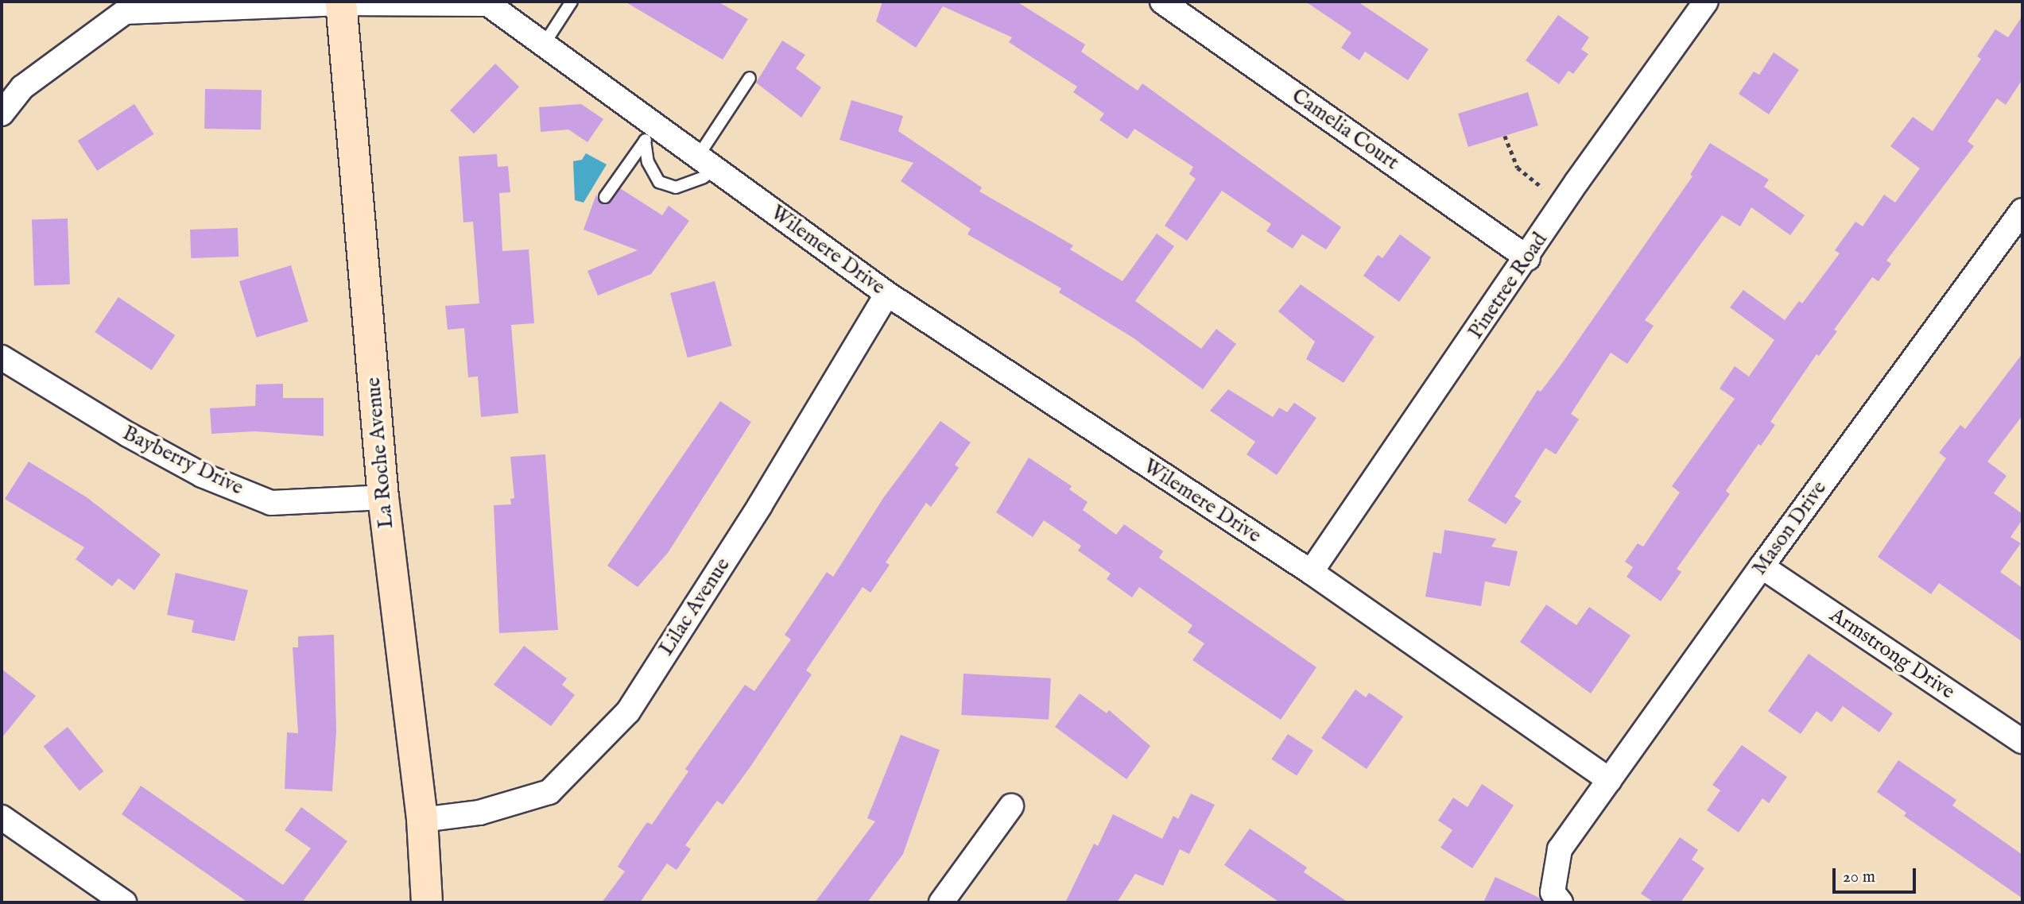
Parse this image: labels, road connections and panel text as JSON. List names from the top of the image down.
{
  "streets": {
    "main road": ["La Roche Avenue"],
    "street": [
      "Camelia Court",
      "Wilemere Drive",
      "Pinetree Road",
      "Bayberry Drive",
      "Mason Drive",
      "Lilac Avenue",
      "Armstrong Drive"
    ]
  },
  "crossings": [
    ["Camelia Court", "Pinetree Road"],
    ["Wilemere Drive", "Pinetree Road"],
    ["Wilemere Drive", "La Roche Avenue"],
    ["Wilemere Drive", "Mason Drive"],
    ["Wilemere Drive", "Lilac Avenue"],
    ["La Roche Avenue", "Bayberry Drive"],
    ["La Roche Avenue", "Lilac Avenue"],
    ["Mason Drive", "Armstrong Drive"]
  ],
  "scale_bar": "20 m"
}
